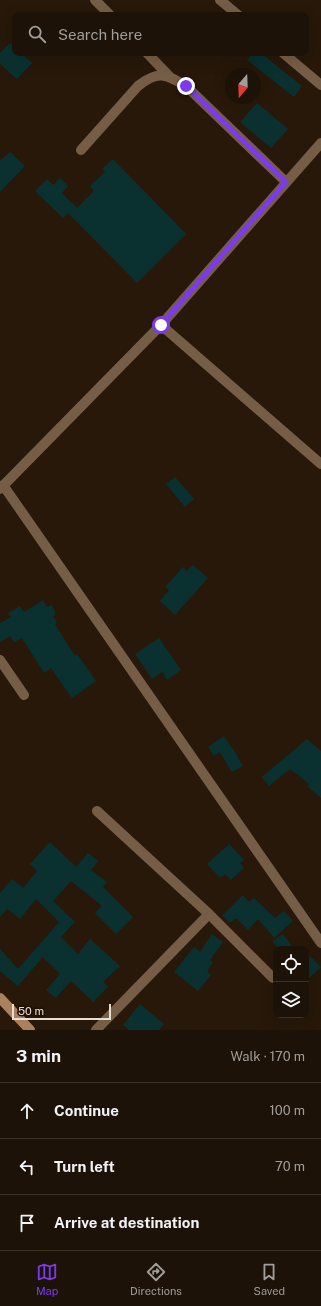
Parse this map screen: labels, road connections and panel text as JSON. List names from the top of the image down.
{
  "scale_bar": "50 m",
  "north": "bottom",
  "page": {
    "search": "Search here",
    "scale": "50 m",
    "heading": ["3 min", "Walk · 170 m"],
    "list": [
      ["Continue", "100 m"],
      ["Turn left", "70 m"],
      "Arrive at destination"
    ],
    "nav": ["Map", "Directions", "Saved"]
  }
}
